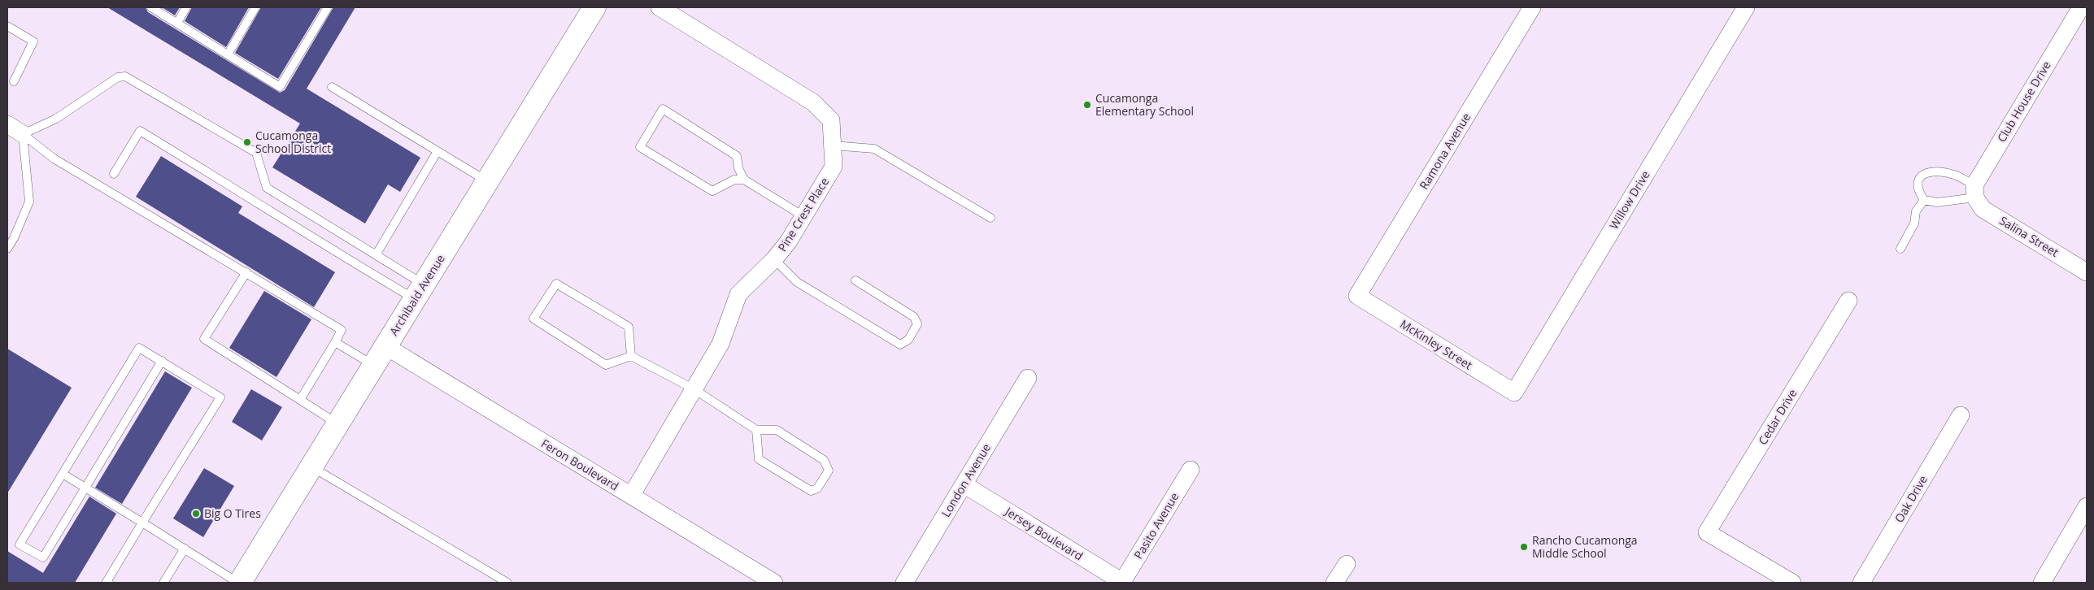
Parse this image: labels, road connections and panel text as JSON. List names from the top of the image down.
{
  "streets": {
    "main road": ["Archibald Avenue"],
    "street": [
      "Club House Drive",
      "Ramona Avenue",
      "Willow Drive",
      "Pine Crest Place",
      "Salina Street",
      "McKinley Street",
      "Cedar Drive",
      "Feron Boulevard",
      "London Avenue",
      "Oak Drive",
      "Pasito Avenue",
      "Jersey Boulevard"
    ]
  },
  "crossings": [
    ["Club House Drive", "Salina Street"],
    ["Ramona Avenue", "McKinley Street"],
    ["Willow Drive", "McKinley Street"],
    ["Pine Crest Place", "Feron Boulevard"],
    ["Archibald Avenue", "Feron Boulevard"],
    ["London Avenue", "Jersey Boulevard"],
    ["Pasito Avenue", "Jersey Boulevard"]
  ],
  "places": [
    "Cucamonga Elementary School",
    "Cucamonga School District",
    "Big O Tires",
    "Rancho Cucamonga Middle School"
  ]
}
